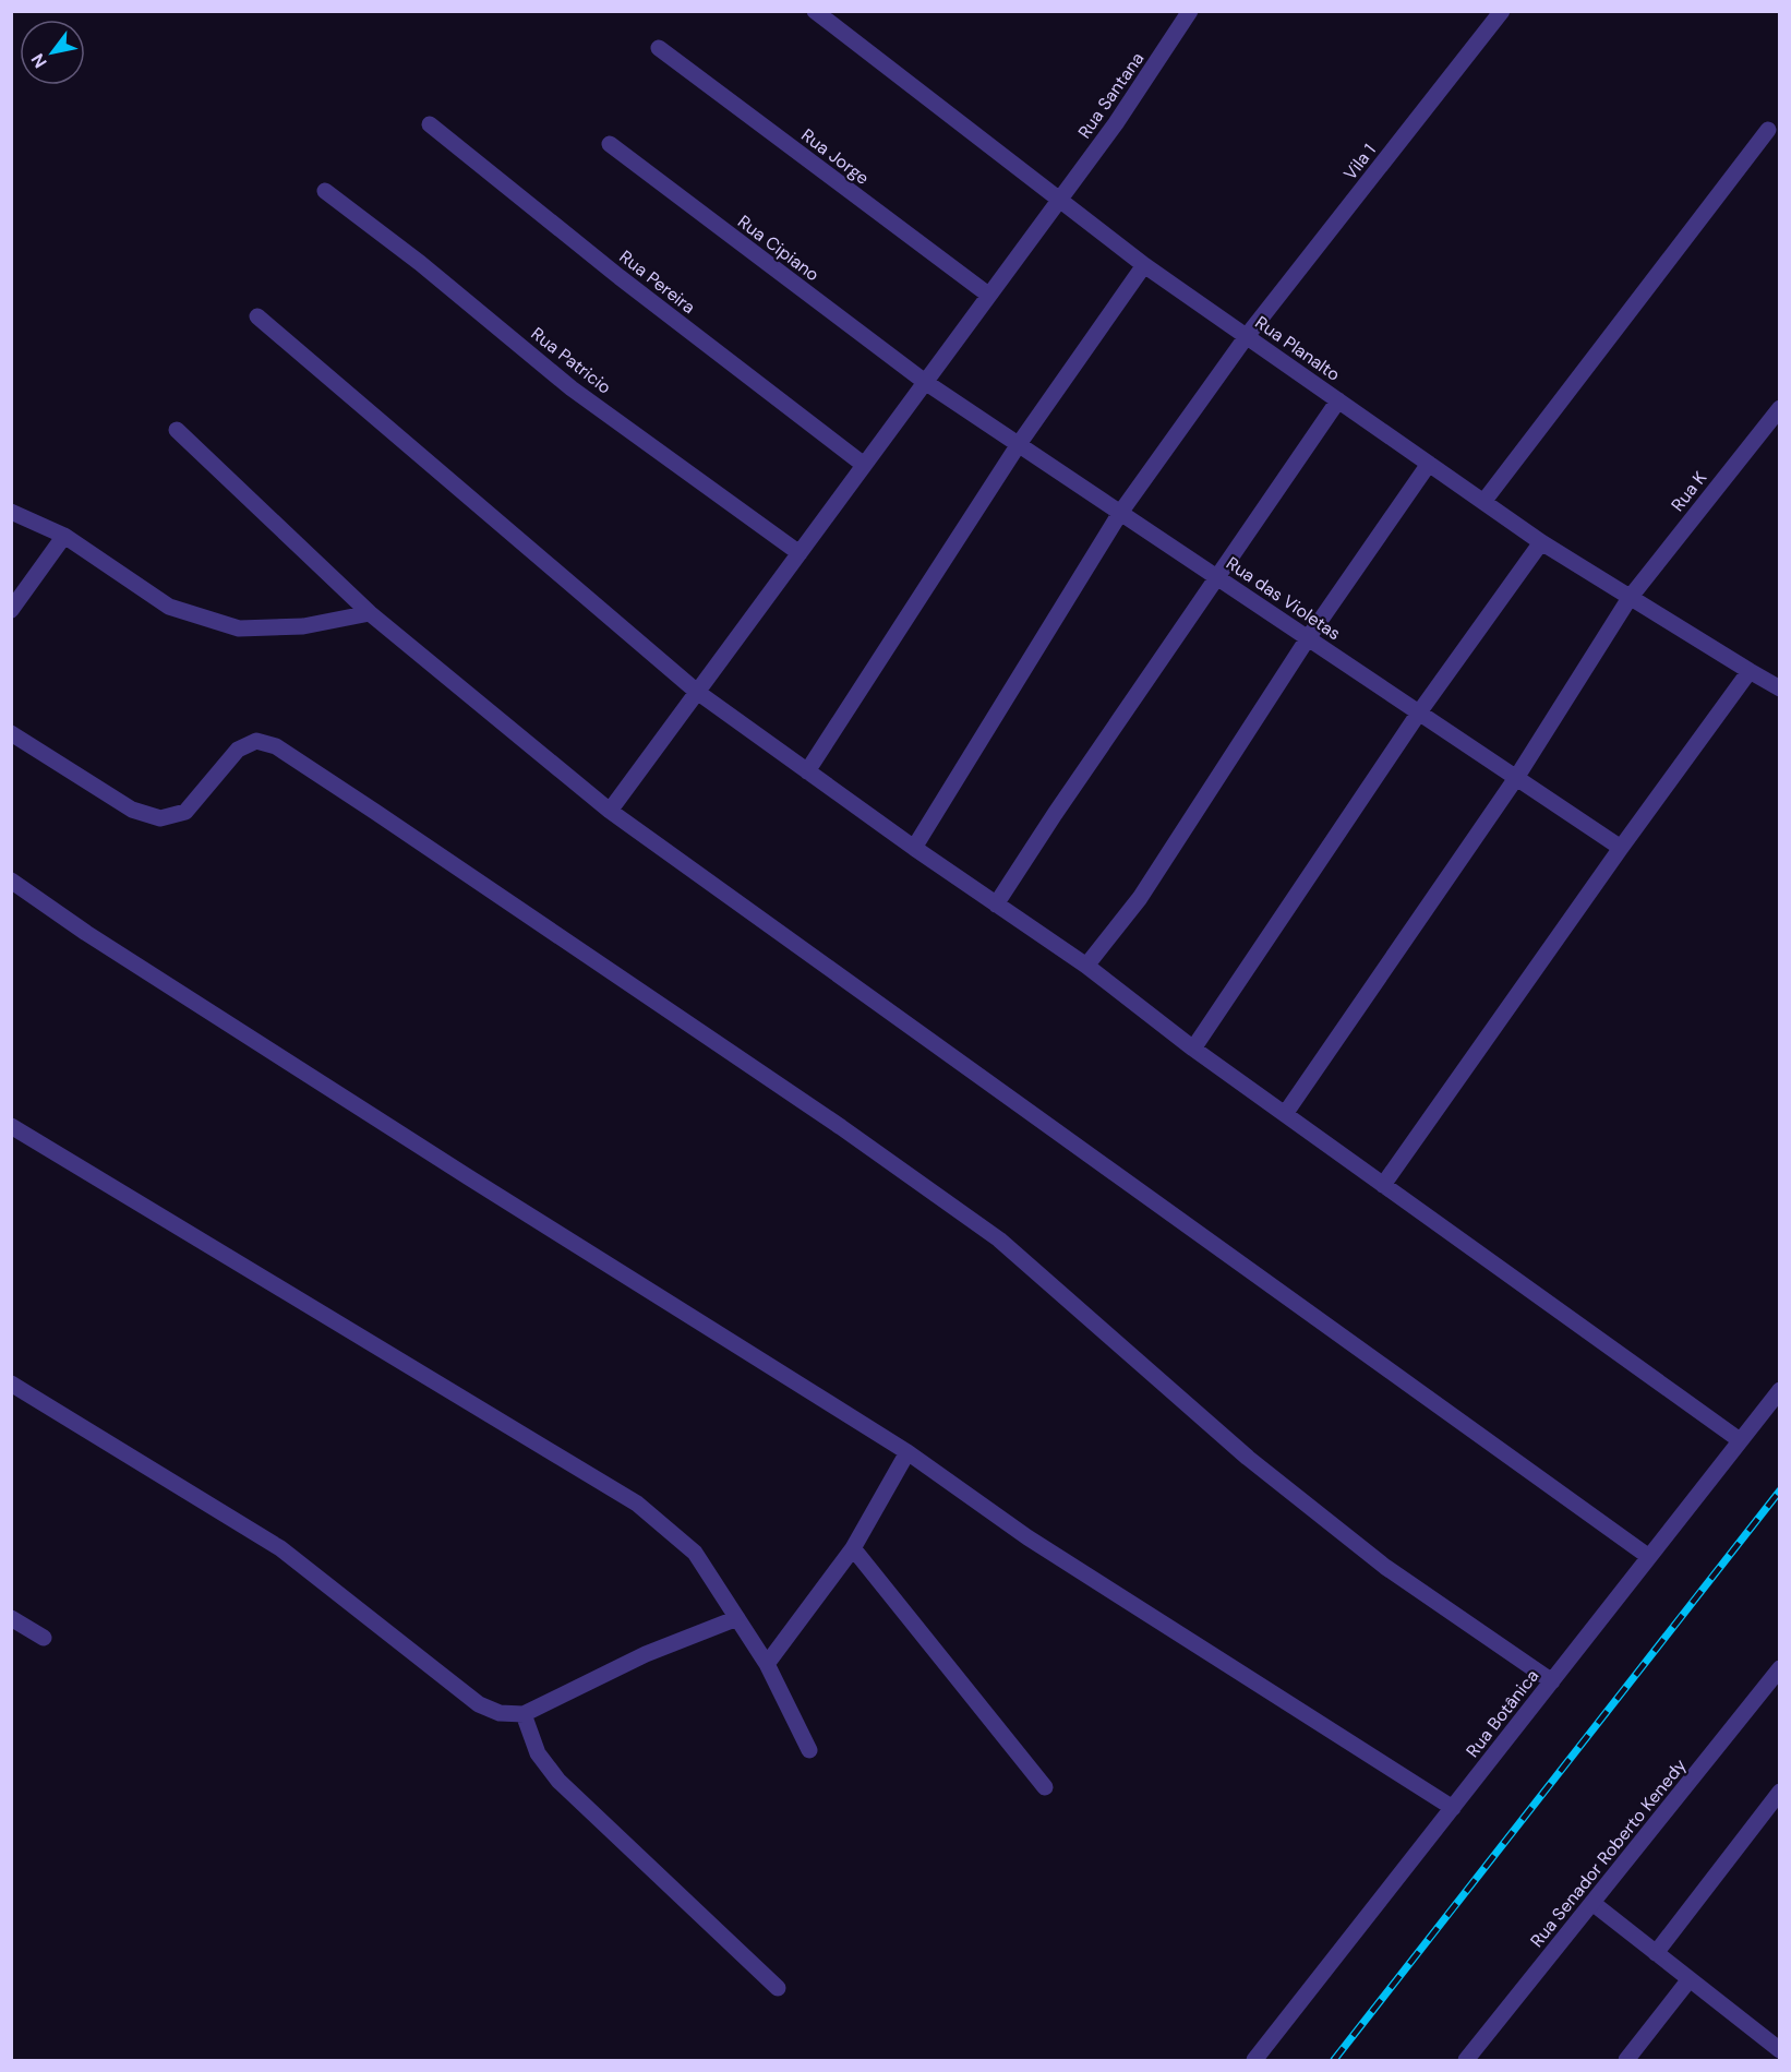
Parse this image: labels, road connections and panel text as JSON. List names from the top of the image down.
{
  "streets": {
    "street": [
      "Rua Santana",
      "Rua Jorge",
      "Vila 1",
      "Rua Cipiano",
      "Rua Pereira",
      "Rua Planalto",
      "Rua Patricio",
      "Rua K",
      "Rua das Violetas",
      "Rua Botânica",
      "Rua Senador Roberto Kenedy"
    ]
  },
  "crossings": [
    ["Rua Santana", "Rua Jorge"],
    ["Rua Santana", "Rua Cipiano"],
    ["Rua Santana", "Rua Pereira"],
    ["Rua Santana", "Rua Planalto"],
    ["Rua Santana", "Rua Patricio"],
    ["Rua Santana", "Rua das Violetas"],
    ["Vila 1", "Rua Planalto"],
    ["Vila 1", "Rua das Violetas"],
    ["Rua Cipiano", "Rua das Violetas"],
    ["Rua Planalto", "Rua K"],
    ["Rua K", "Rua das Violetas"]
  ],
  "north": "bottom left"
}
